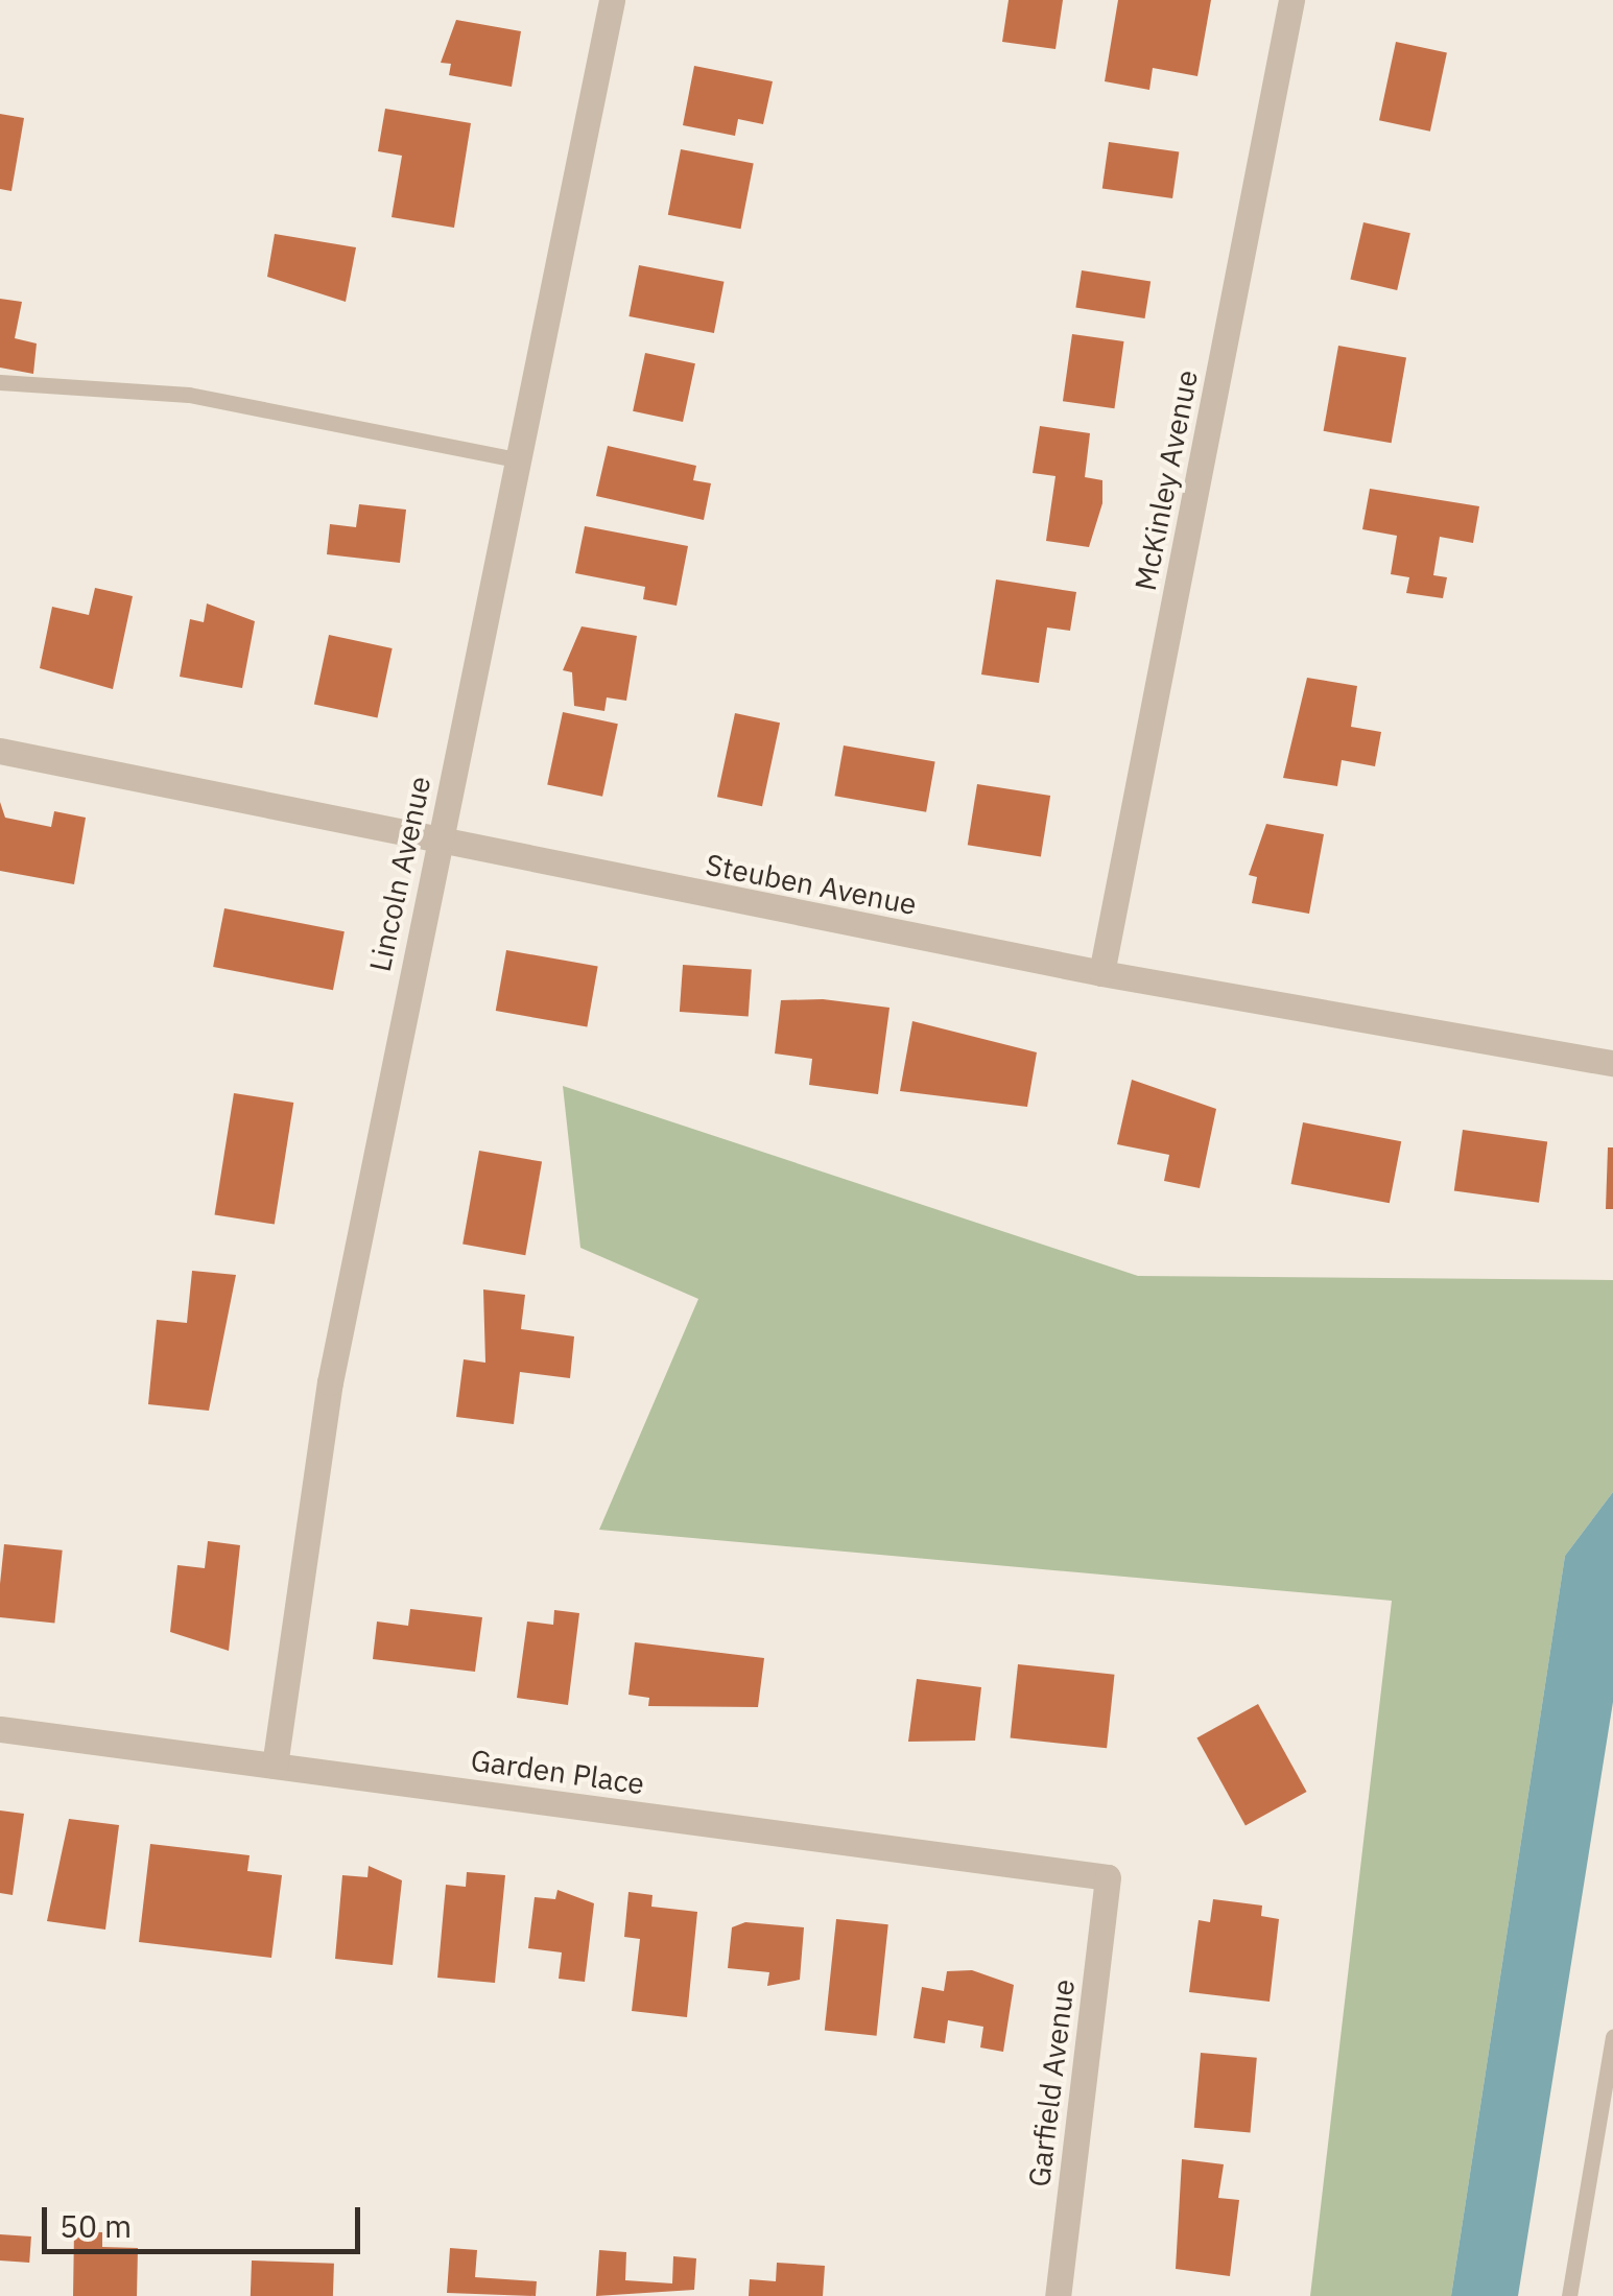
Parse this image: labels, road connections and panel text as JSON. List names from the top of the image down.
{
  "streets": {
    "street": [
      "McKinley Avenue",
      "Lincoln Avenue",
      "Steuben Avenue",
      "Garden Place",
      "Garfield Avenue"
    ]
  },
  "crossings": [
    ["McKinley Avenue", "Steuben Avenue"],
    ["Lincoln Avenue", "Steuben Avenue"],
    ["Lincoln Avenue", "Garden Place"],
    ["Garden Place", "Garfield Avenue"]
  ],
  "scale_bar": "50 m"
}
